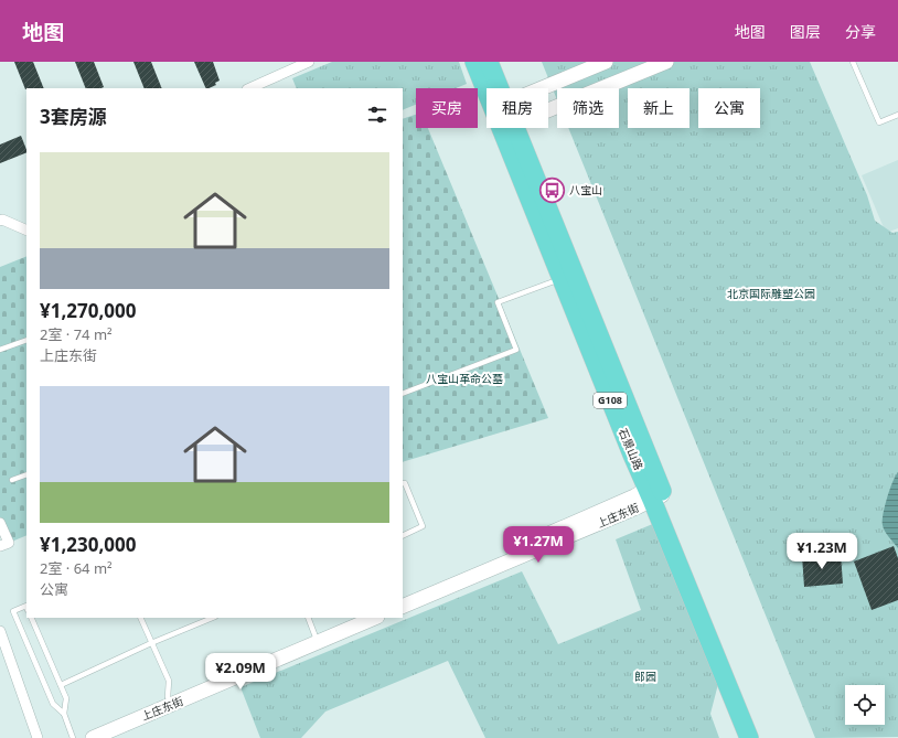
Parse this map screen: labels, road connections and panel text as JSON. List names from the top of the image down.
{
  "streets": {
    "highway": ["G108", "石景山路"],
    "main road": ["上庄东街"]
  },
  "crossings": [
    ["石景山路", "上庄东街"]
  ],
  "parks": ["北京国际雕塑公园", "八宝山革命公墓", "郎园"],
  "places": {
    "bus stop": ["八宝山"]
  },
  "page": {
    "header": "地图",
    "nav": ["地图", "图层", "分享"],
    "chip": [
      "买房",
      "租房",
      "筛选",
      "新上",
      "公寓"
    ],
    "heading": "3套房源",
    "list": [
      {
        "name": "¥1,270,000",
        "note": "2室 · 74 m² · 上庄东街"
      },
      {
        "name": "¥1,230,000",
        "note": "2室 · 64 m² · 公寓"
      }
    ],
    "price": ["¥1.27M", "¥1.23M", "¥2.09M"]
  }
}
